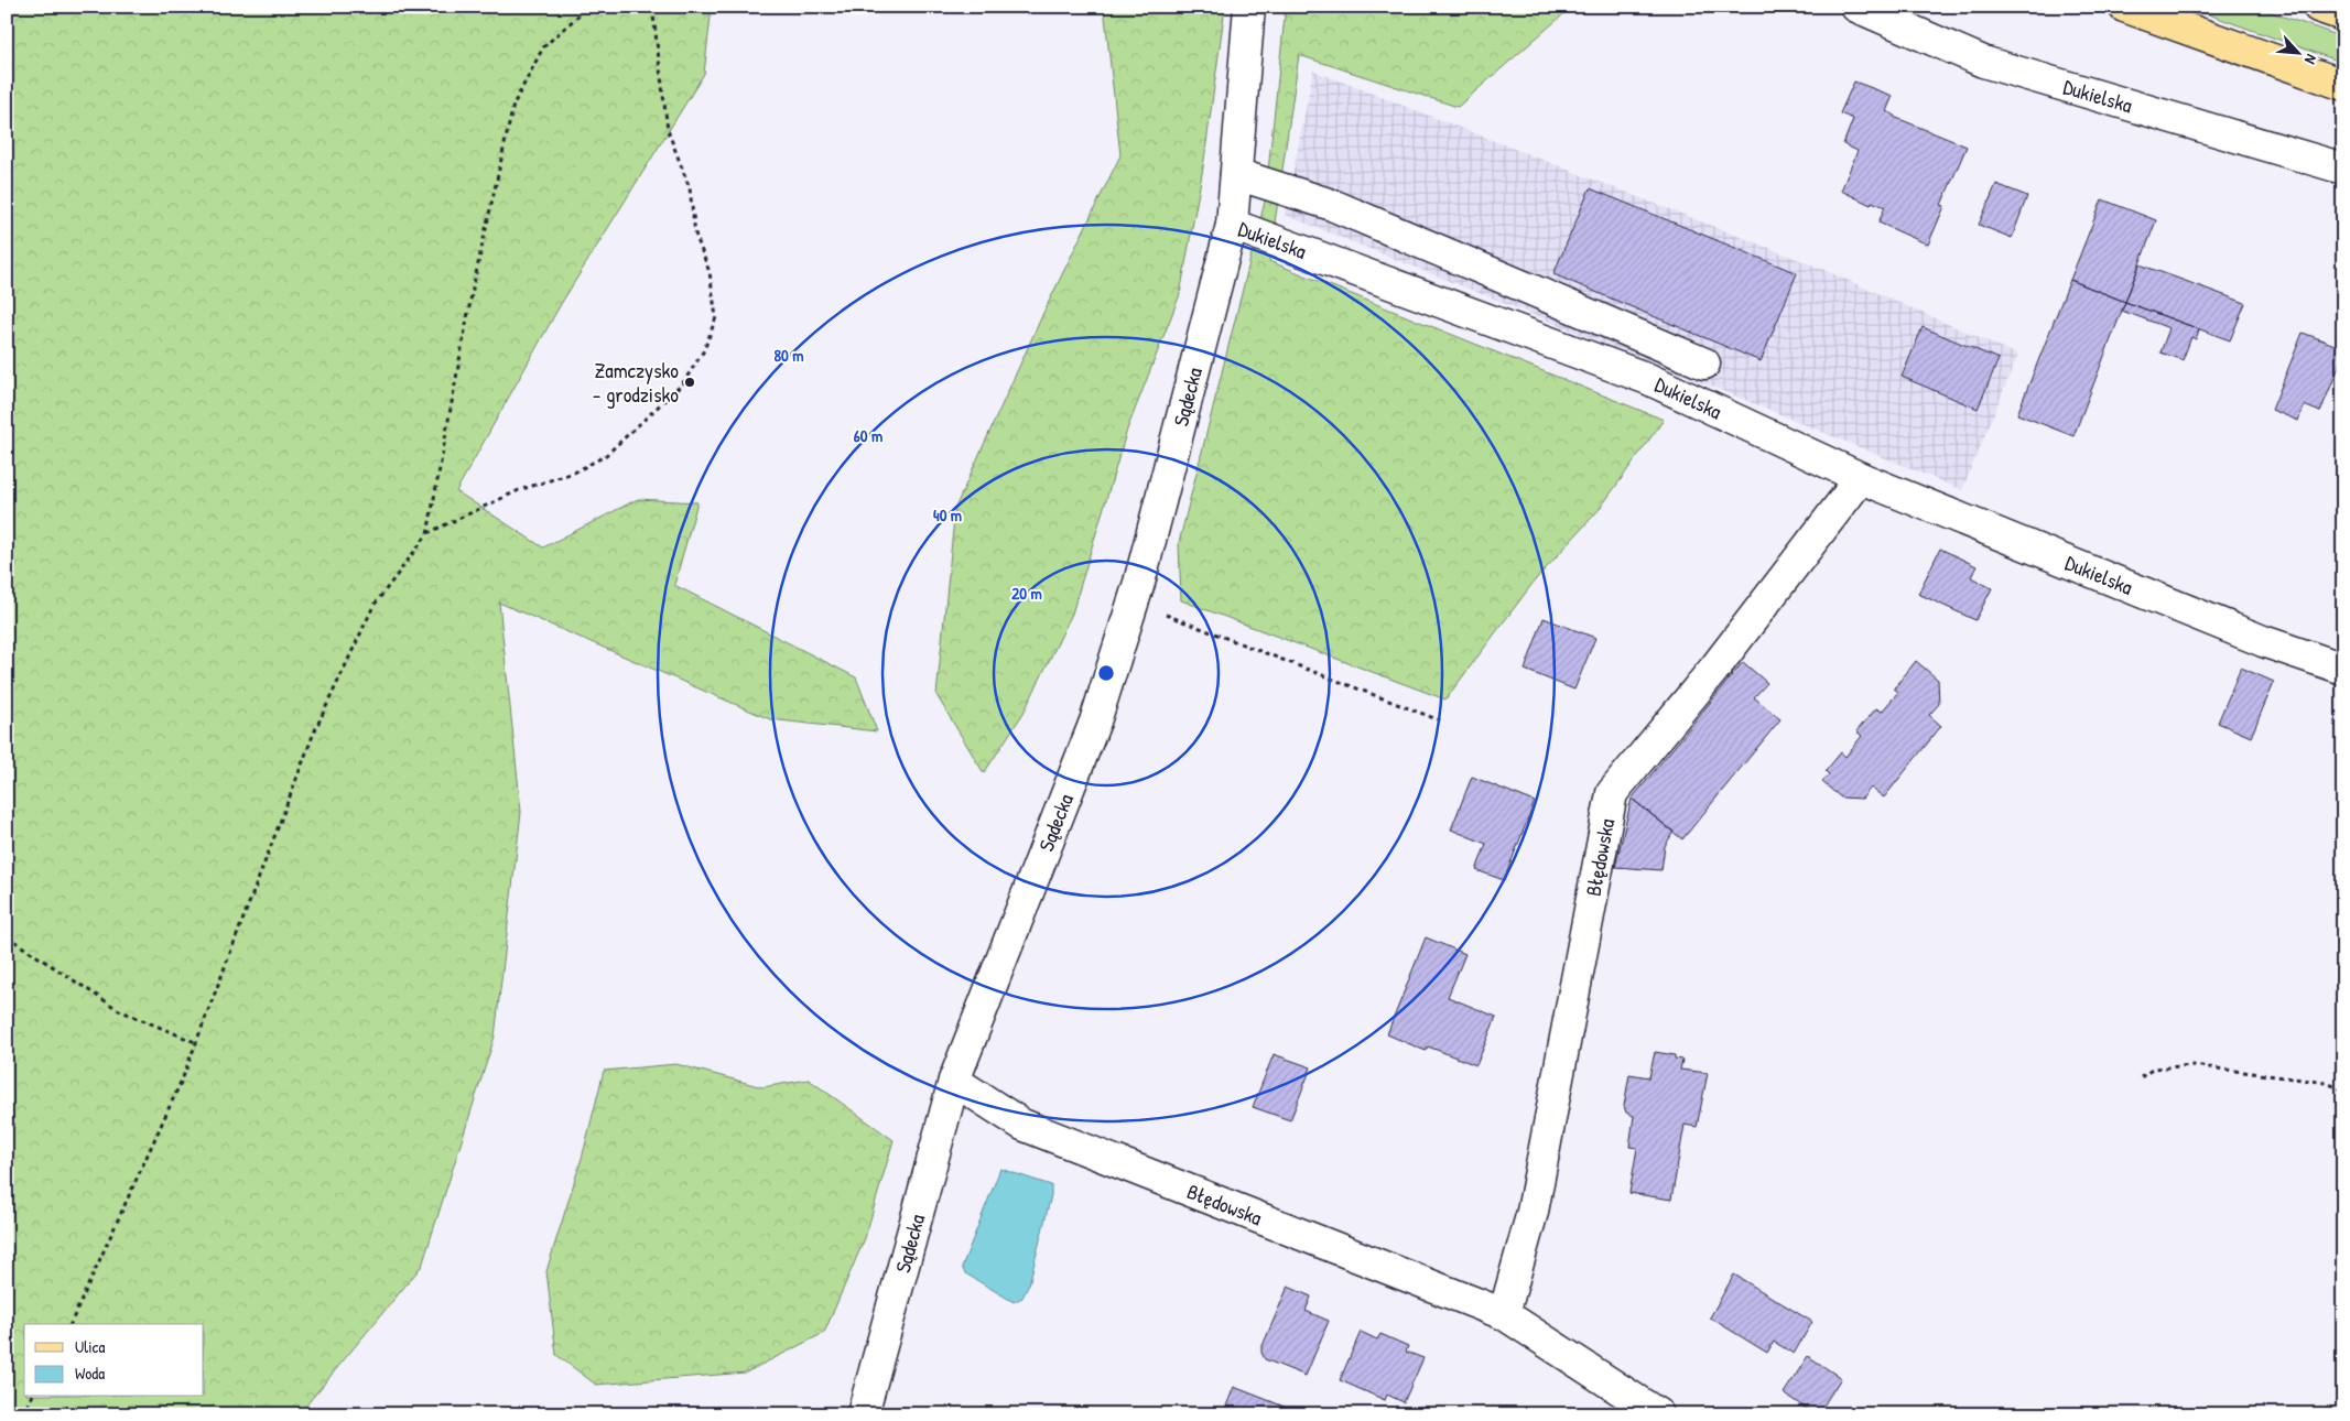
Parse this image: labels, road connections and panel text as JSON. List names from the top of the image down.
{
  "streets": {
    "street": ["Dukielska", "Sądecka", "Błędowska"]
  },
  "crossings": [
    ["Dukielska", "Sądecka"],
    ["Dukielska", "Błędowska"],
    ["Sądecka", "Błędowska"]
  ],
  "places": ["Zamczysko - grodzisko"],
  "legend": ["Ulica", "Woda"],
  "north": "bottom right",
  "rings": [
    "80 m",
    "60 m",
    "40 m",
    "20 m"
  ]
}
